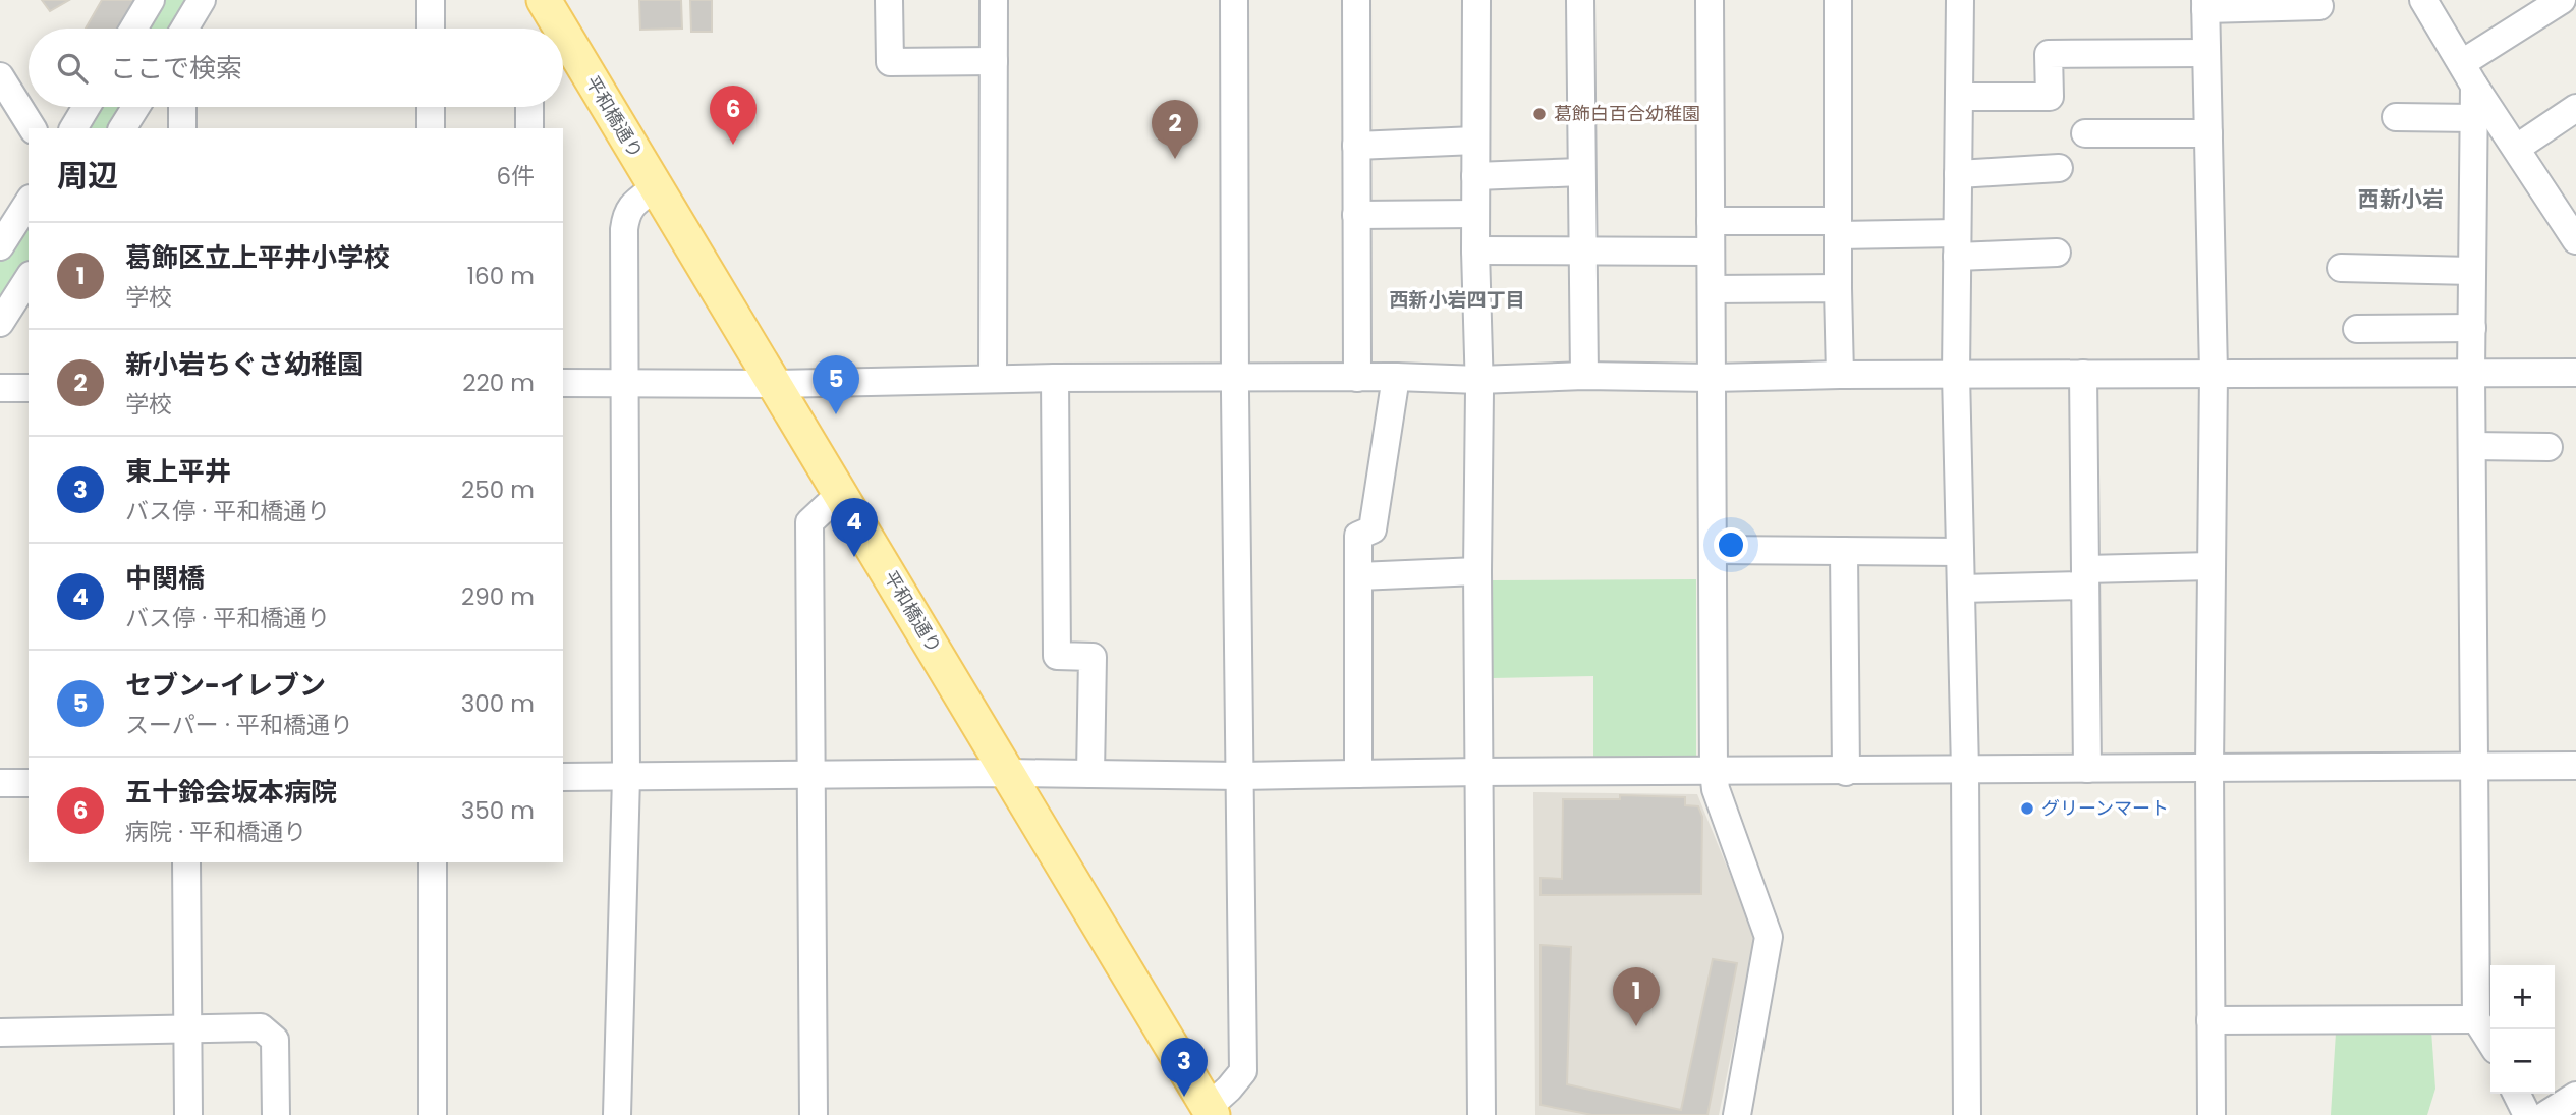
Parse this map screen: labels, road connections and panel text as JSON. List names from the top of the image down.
{
  "streets": {
    "main road": ["平和橋通り"]
  },
  "districts": ["西新小岩", "西新小岩四丁目"],
  "places": ["葛飾白百合幼稚園", "グリーンマート"],
  "page": {
    "search": "ここで検索",
    "pins": [
      "6",
      "2",
      "5",
      "4",
      "1",
      "3"
    ],
    "heading": ["周辺", "6件"],
    "list": [
      {
        "mark": "1",
        "name": "葛飾区立上平井小学校",
        "note": "学校",
        "value": "160 m"
      },
      {
        "mark": "2",
        "name": "新小岩ちぐさ幼稚園",
        "note": "学校",
        "value": "220 m"
      },
      {
        "mark": "3",
        "name": "東上平井",
        "note": "バス停 · 平和橋通り",
        "value": "250 m"
      },
      {
        "mark": "4",
        "name": "中関橋",
        "note": "バス停 · 平和橋通り",
        "value": "290 m"
      },
      {
        "mark": "5",
        "name": "セブン-イレブン",
        "note": "スーパー · 平和橋通り",
        "value": "300 m"
      },
      {
        "mark": "6",
        "name": "五十鈴会坂本病院",
        "note": "病院 · 平和橋通り",
        "value": "350 m"
      }
    ],
    "map_buttons": ["+", "−"]
  }
}
